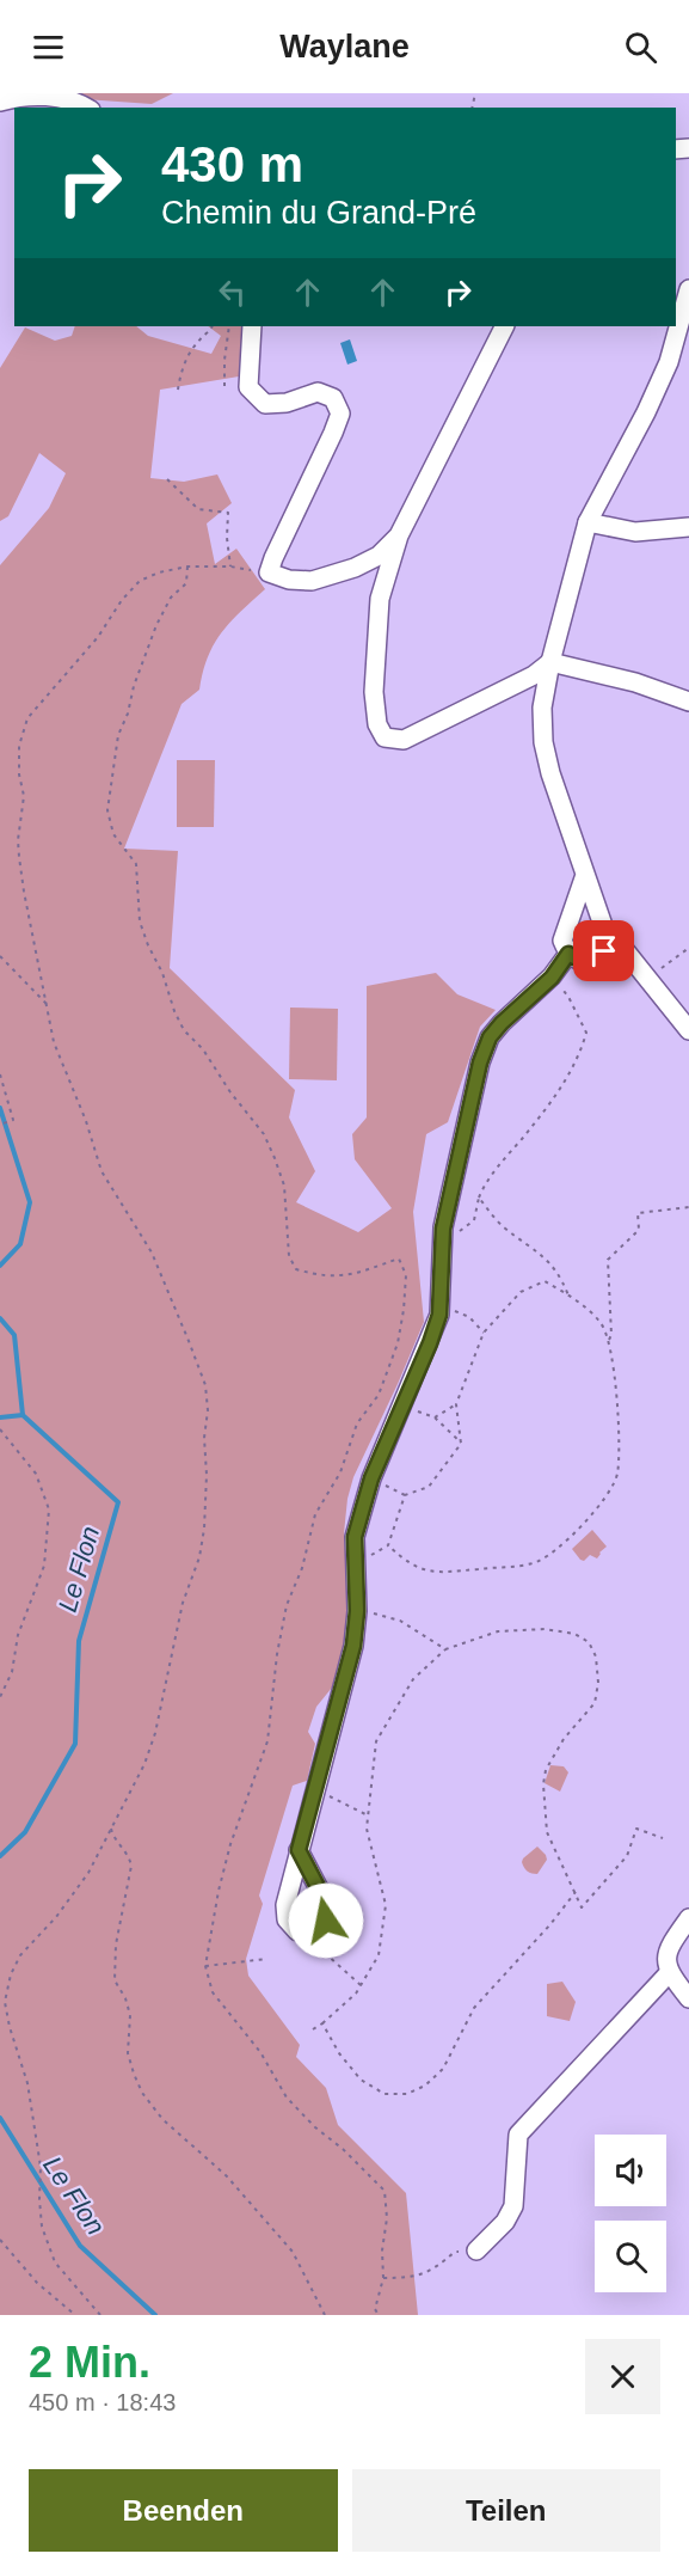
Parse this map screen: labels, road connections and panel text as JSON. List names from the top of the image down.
{
  "water": ["Le Flon"],
  "page": {
    "header": "Waylane",
    "turn": ["430 m", "Chemin du Grand-Pré"],
    "heading": ["2 Min.", "450 m · 18:43"],
    "buttons": ["Beenden", "Teilen"]
  }
}
